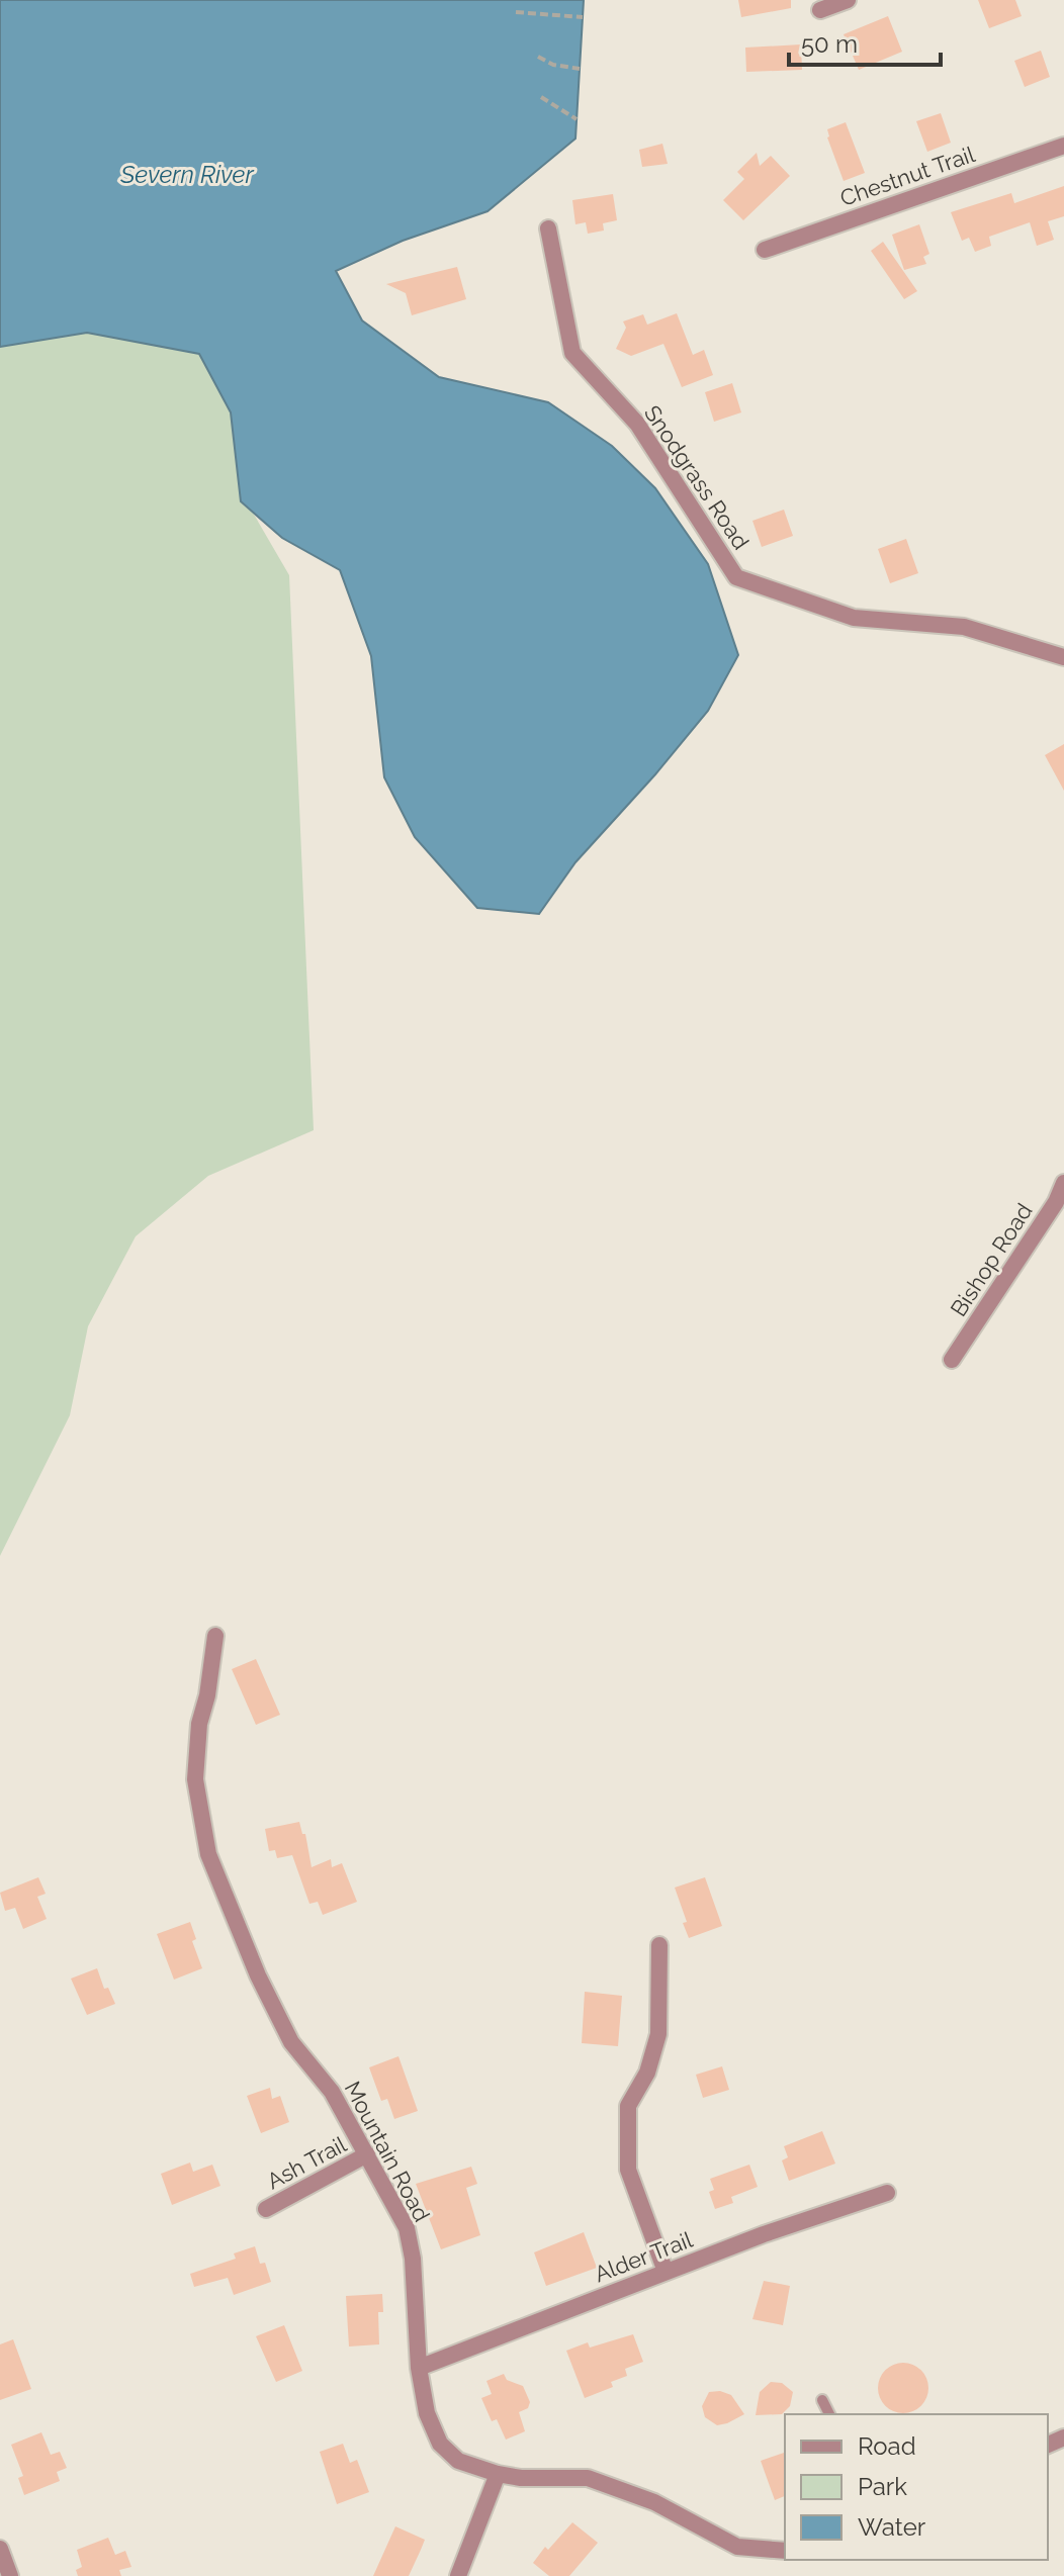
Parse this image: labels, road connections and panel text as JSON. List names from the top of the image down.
{
  "streets": {
    "street": [
      "Chestnut Trail",
      "Snodgrass Road",
      "Bishop Road",
      "Mountain Road",
      "Ash Trail",
      "Alder Trail"
    ]
  },
  "crossings": [
    ["Mountain Road", "Ash Trail"],
    ["Mountain Road", "Alder Trail"]
  ],
  "water": ["Severn River"],
  "legend": ["Road", "Park", "Water"],
  "scale_bar": "50 m"
}
